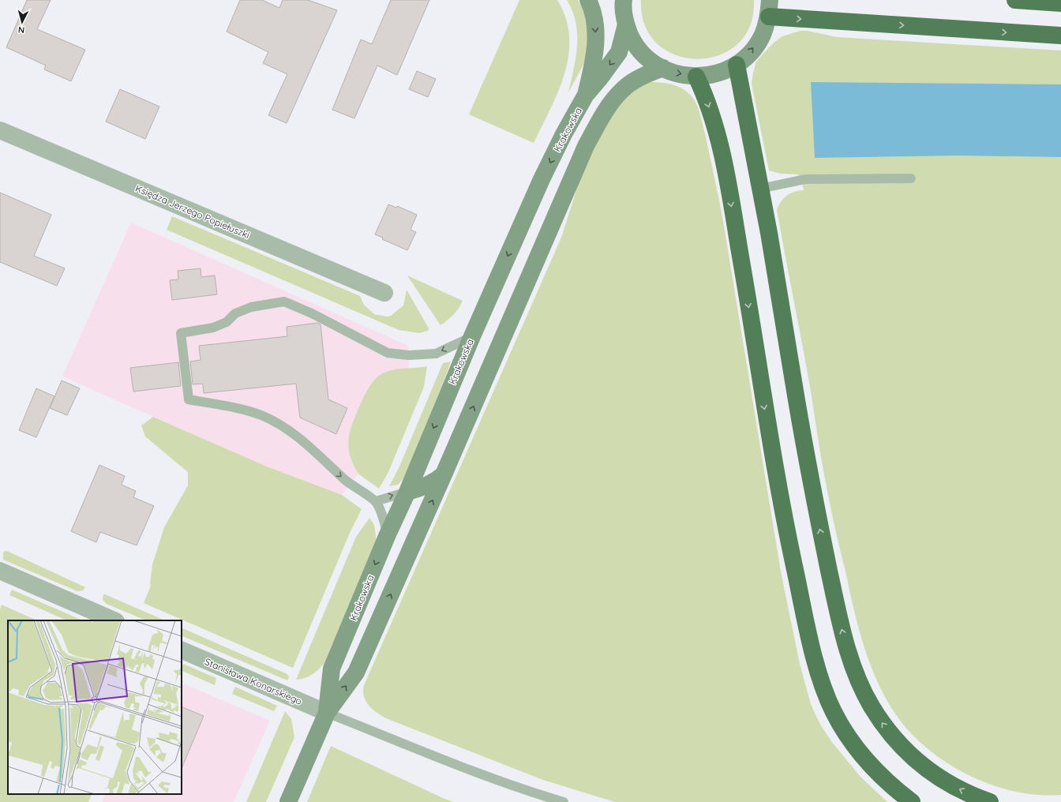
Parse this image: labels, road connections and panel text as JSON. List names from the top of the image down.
{
  "streets": {
    "street": ["Krakowska", "Księdza Jerzego Popiełuszki", "Stanisława Konarskiego"]
  },
  "crossings": [
    ["Krakowska", "Stanisława Konarskiego"]
  ],
  "north": "bottom"
}
